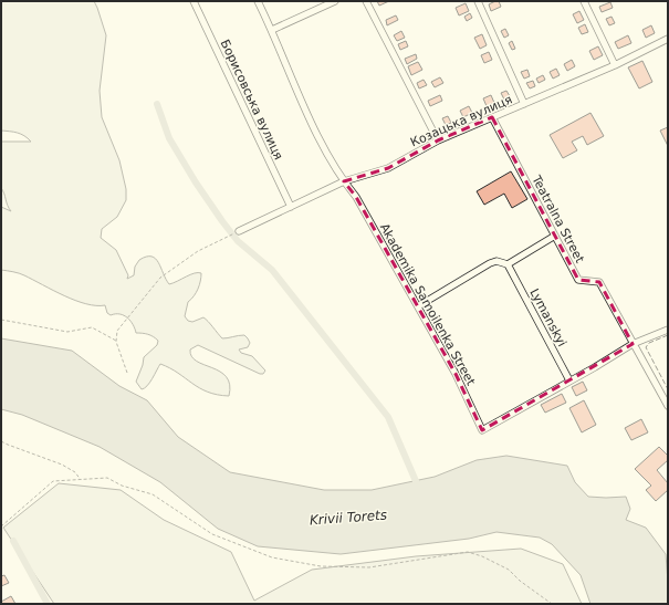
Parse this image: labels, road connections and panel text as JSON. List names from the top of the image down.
{
  "streets": {
    "street": [
      "Борисовська вулиця",
      "Козацька вулиця",
      "Teatralna Street",
      "Akademika Samoilenka Street",
      "Lymanskyi"
    ]
  },
  "crossings": [
    ["Борисовська вулиця", "Козацька вулиця"],
    ["Козацька вулиця", "Teatralna Street"],
    ["Козацька вулиця", "Akademika Samoilenka Street"],
    ["Teatralna Street", "Akademika Samoilenka Street"],
    ["Akademika Samoilenka Street", "Lymanskyi"]
  ],
  "water": ["Krivii Torets"]
}
